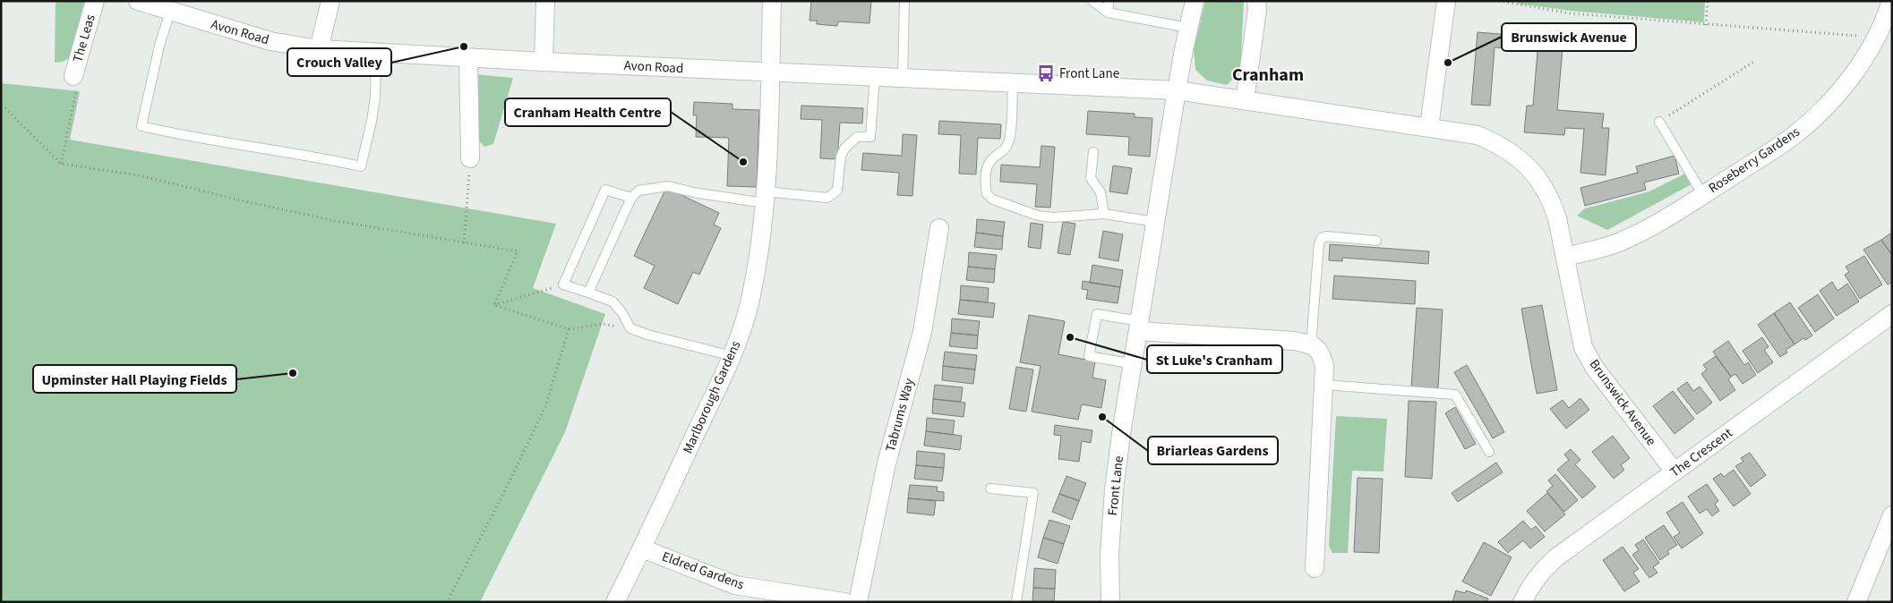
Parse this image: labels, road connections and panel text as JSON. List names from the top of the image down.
{
  "streets": {
    "street": [
      "Avon Road",
      "The Leas",
      "Roseberry Gardens",
      "Marlborough Gardens",
      "Brunswick Avenue",
      "Tabrums Way",
      "The Crescent",
      "Front Lane",
      "Eldred Gardens"
    ]
  },
  "crossings": [
    ["Avon Road", "Marlborough Gardens"],
    ["Avon Road", "Brunswick Avenue"],
    ["Avon Road", "Front Lane"],
    ["Roseberry Gardens", "Brunswick Avenue"],
    ["Marlborough Gardens", "Eldred Gardens"],
    ["Brunswick Avenue", "The Crescent"],
    ["Brunswick Avenue", "Front Lane"]
  ],
  "districts": ["Cranham"],
  "places": {
    "other": [
      "Crouch Valley",
      "Brunswick Avenue",
      "Cranham Health Centre",
      "St Luke's Cranham",
      "Upminster Hall Playing Fields",
      "Briarleas Gardens"
    ],
    "bus stop": ["Front Lane"]
  }
}
